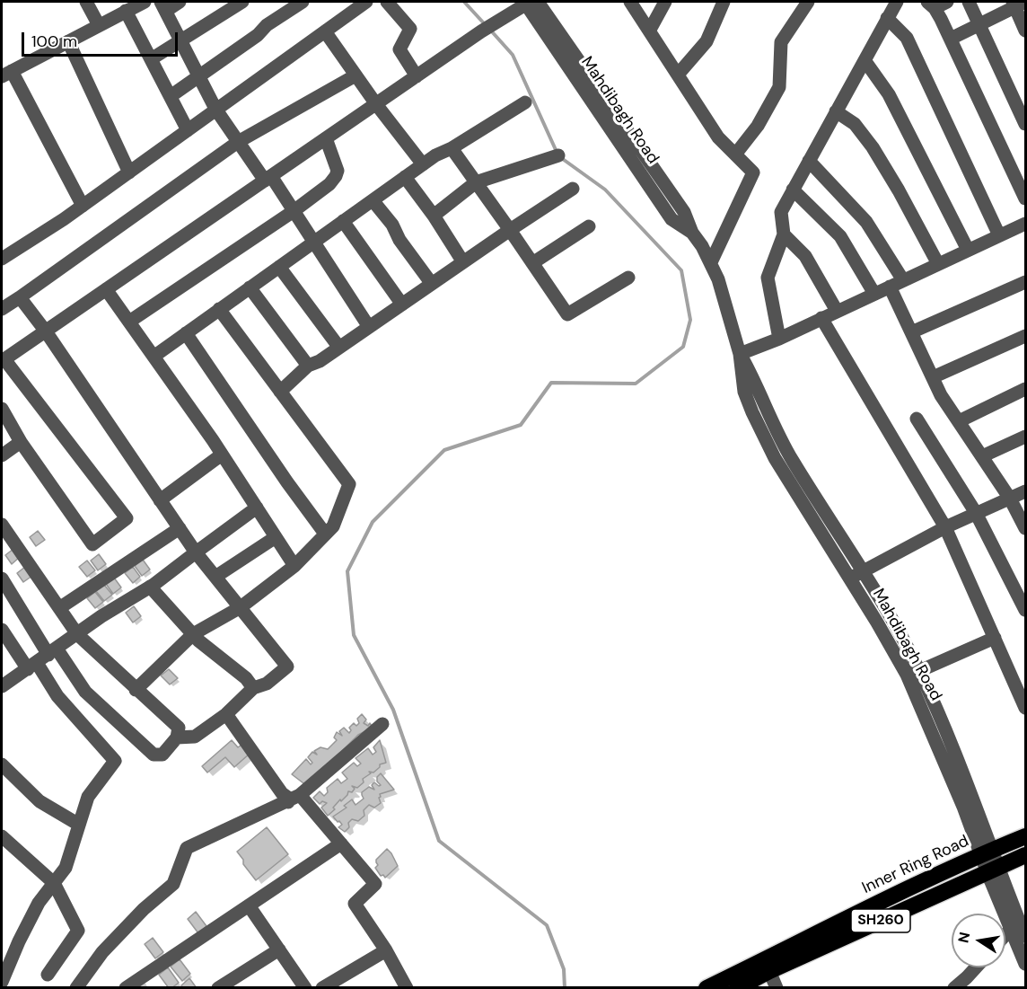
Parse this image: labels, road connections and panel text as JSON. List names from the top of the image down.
{
  "streets": {
    "highway": ["Inner Ring Road", "SH260"],
    "street": ["Mahdibagh Road"]
  },
  "crossings": [
    ["Mahdibagh Road", "Inner Ring Road"],
    ["Mahdibagh Road", "SH260"]
  ],
  "scale_bar": "100 m",
  "north": "left"
}
